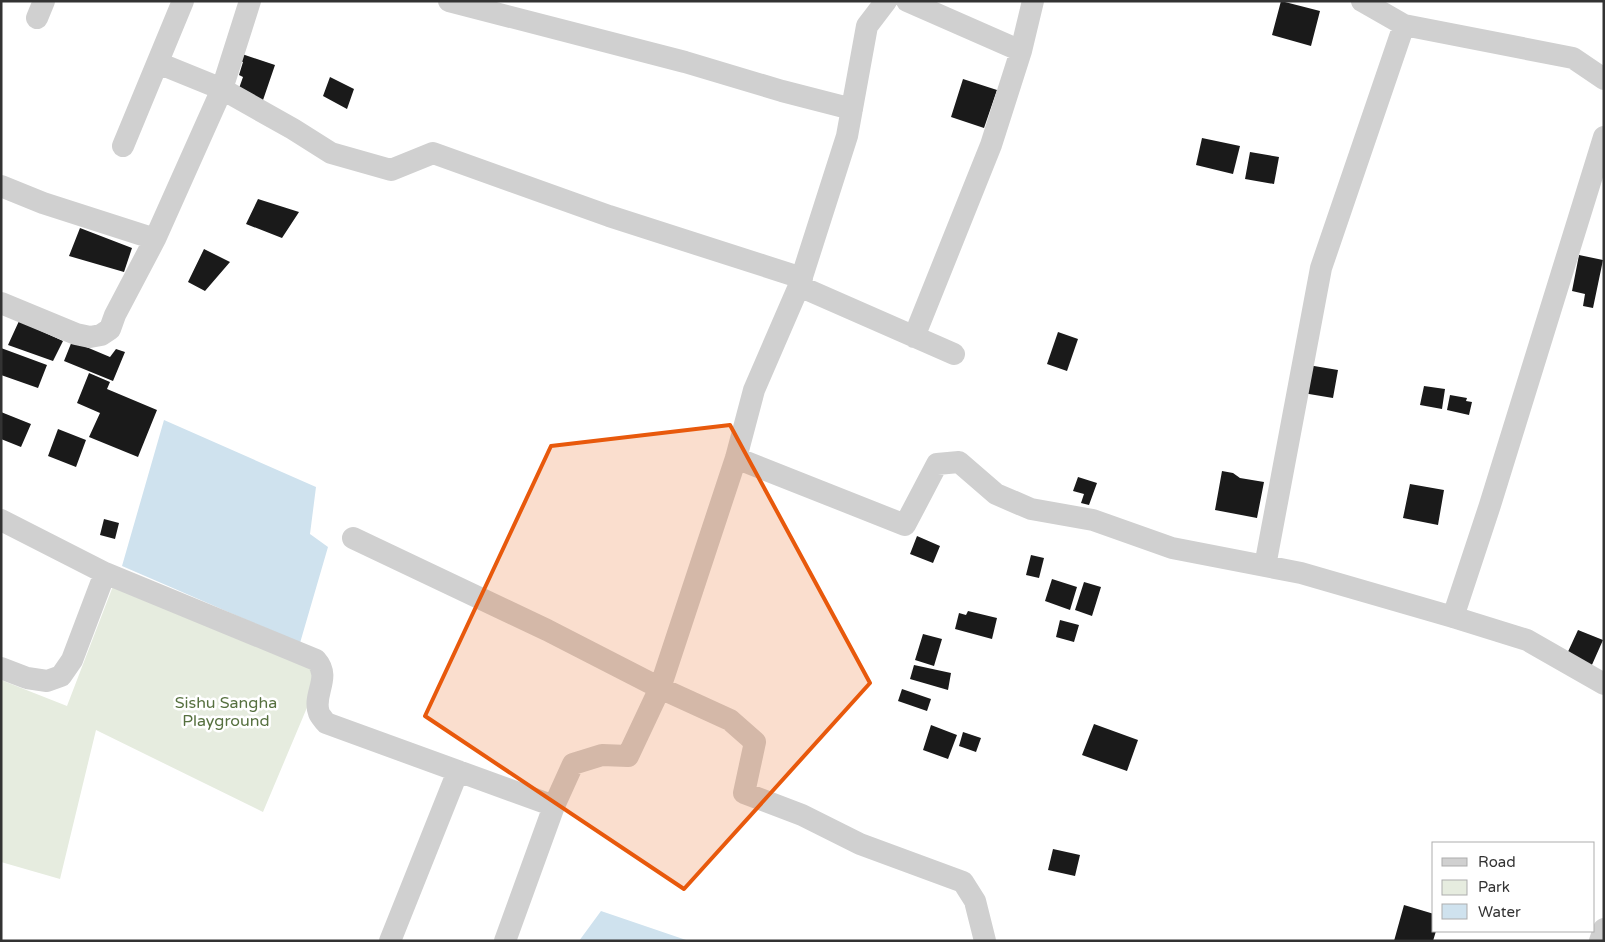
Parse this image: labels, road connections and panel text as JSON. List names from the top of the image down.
{
  "parks": ["Sishu Sangha Playground"],
  "legend": ["Road", "Park", "Water"]
}
